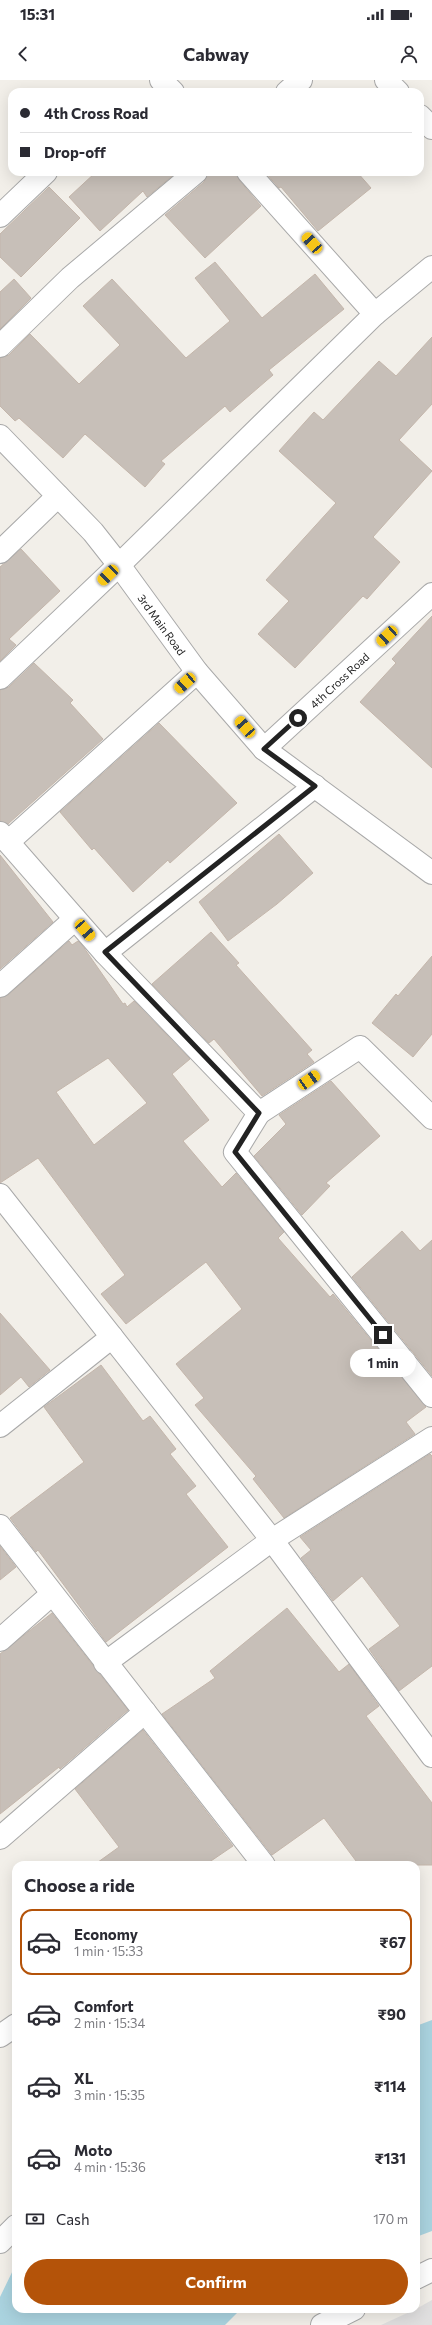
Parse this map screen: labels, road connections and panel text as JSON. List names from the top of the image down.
{
  "streets": {
    "street": ["3rd Main Road", "4th Cross Road"]
  },
  "crossings": [
    ["3rd Main Road", "4th Cross Road"]
  ],
  "page": {
    "status": "15:31",
    "header": "Cabway",
    "banner": ["4th Cross Road", "Drop-off"],
    "bubble": "1 min",
    "heading": "Choose a ride",
    "list": [
      {
        "name": "Economy",
        "note": "1 min · 15:33",
        "value": "₹67"
      },
      {
        "name": "Comfort",
        "note": "2 min · 15:34",
        "value": "₹90"
      },
      {
        "name": "XL",
        "note": "3 min · 15:35",
        "value": "₹114"
      },
      {
        "name": "Moto",
        "note": "4 min · 15:36",
        "value": "₹131"
      }
    ],
    "pay": ["Cash", "170 m"],
    "buttons": "Confirm"
  }
}
